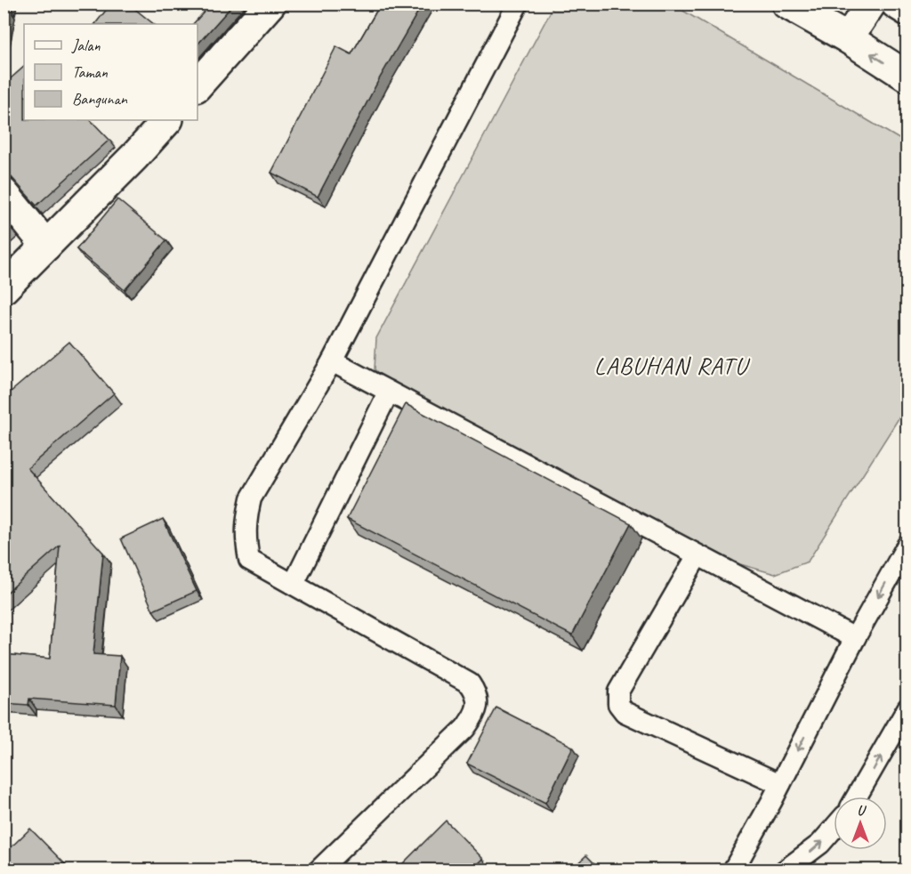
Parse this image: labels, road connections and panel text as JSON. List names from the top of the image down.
{
  "districts": ["LABUHAN RATU"],
  "legend": ["Jalan", "Taman", "Bangunan"],
  "north": "top"
}
